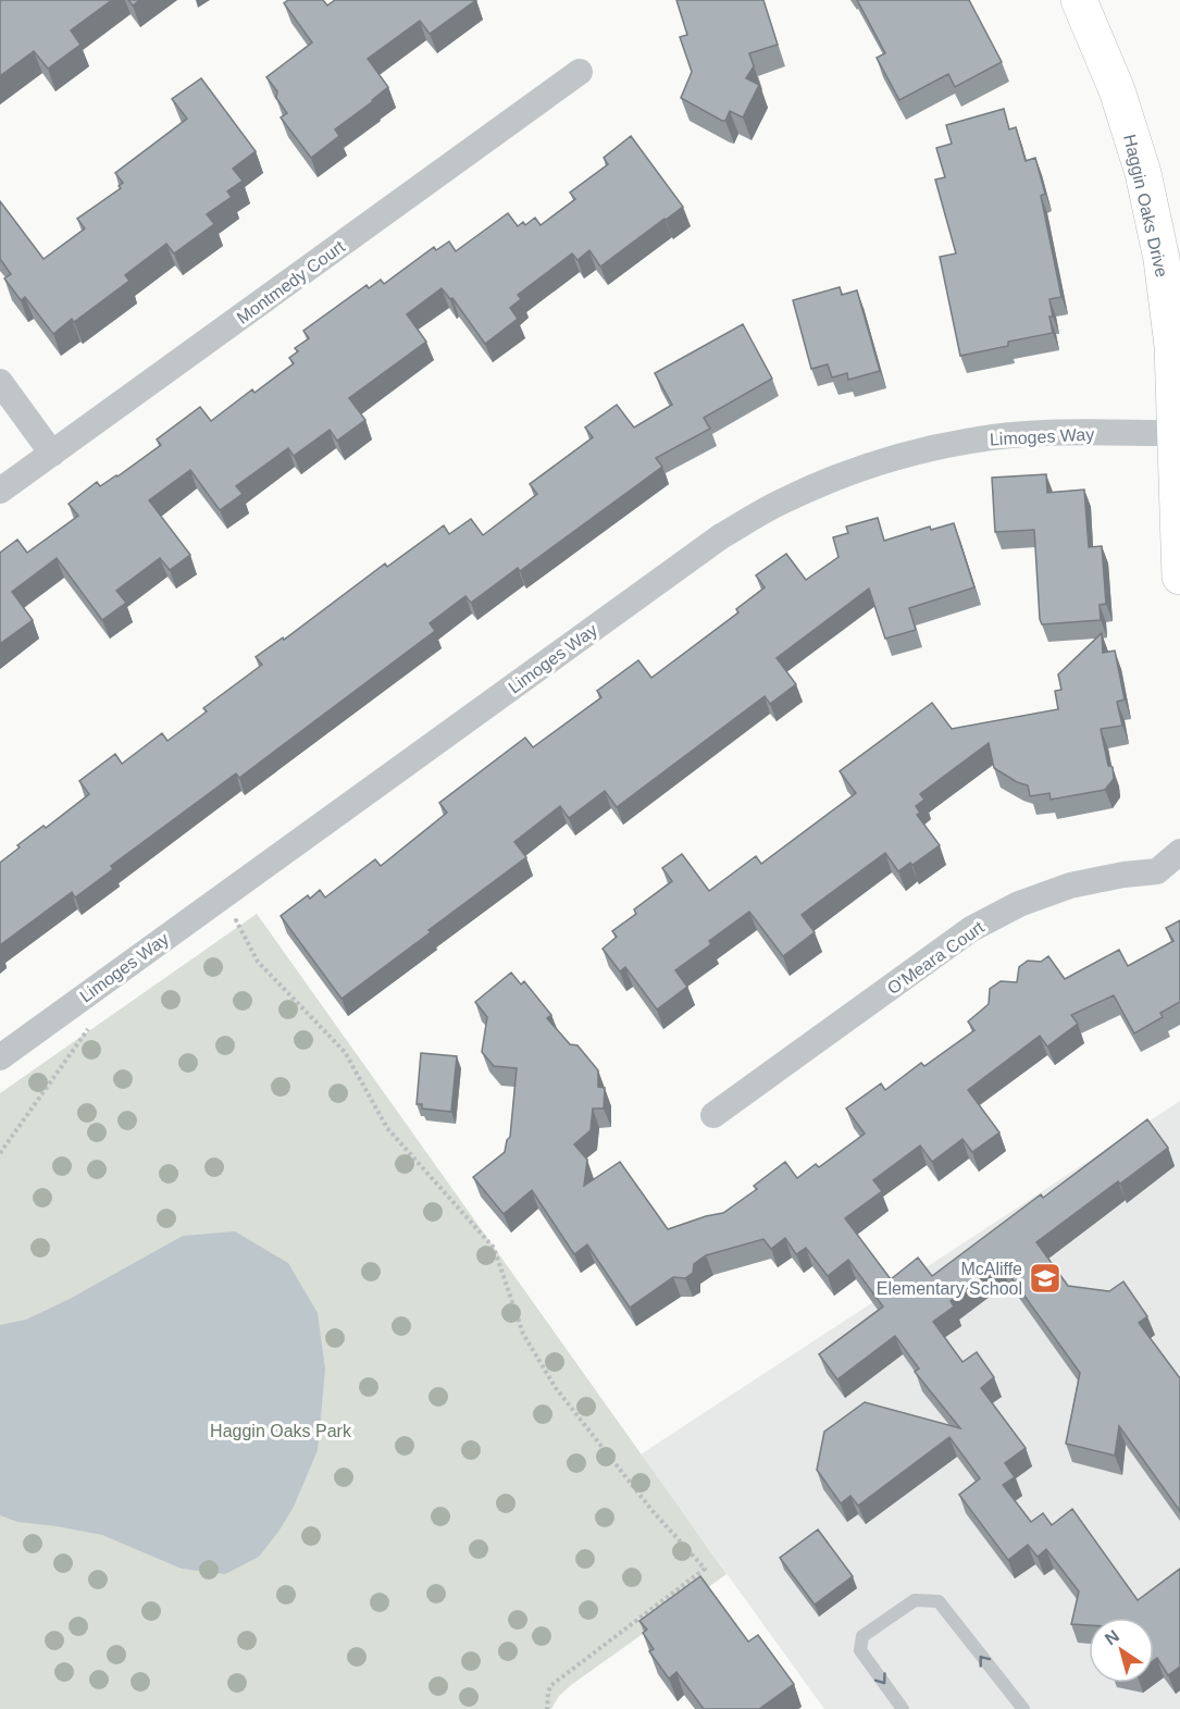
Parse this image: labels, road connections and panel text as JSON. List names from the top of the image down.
{
  "streets": {
    "street": [
      "Haggin Oaks Drive",
      "Montmedy Court",
      "Limoges Way",
      "O'Meara Court"
    ]
  },
  "crossings": [
    ["Haggin Oaks Drive", "Limoges Way"]
  ],
  "parks": ["Haggin Oaks Park"],
  "places": {
    "school or university": ["McAliffe Elementary School"]
  },
  "north": "top left"
}
